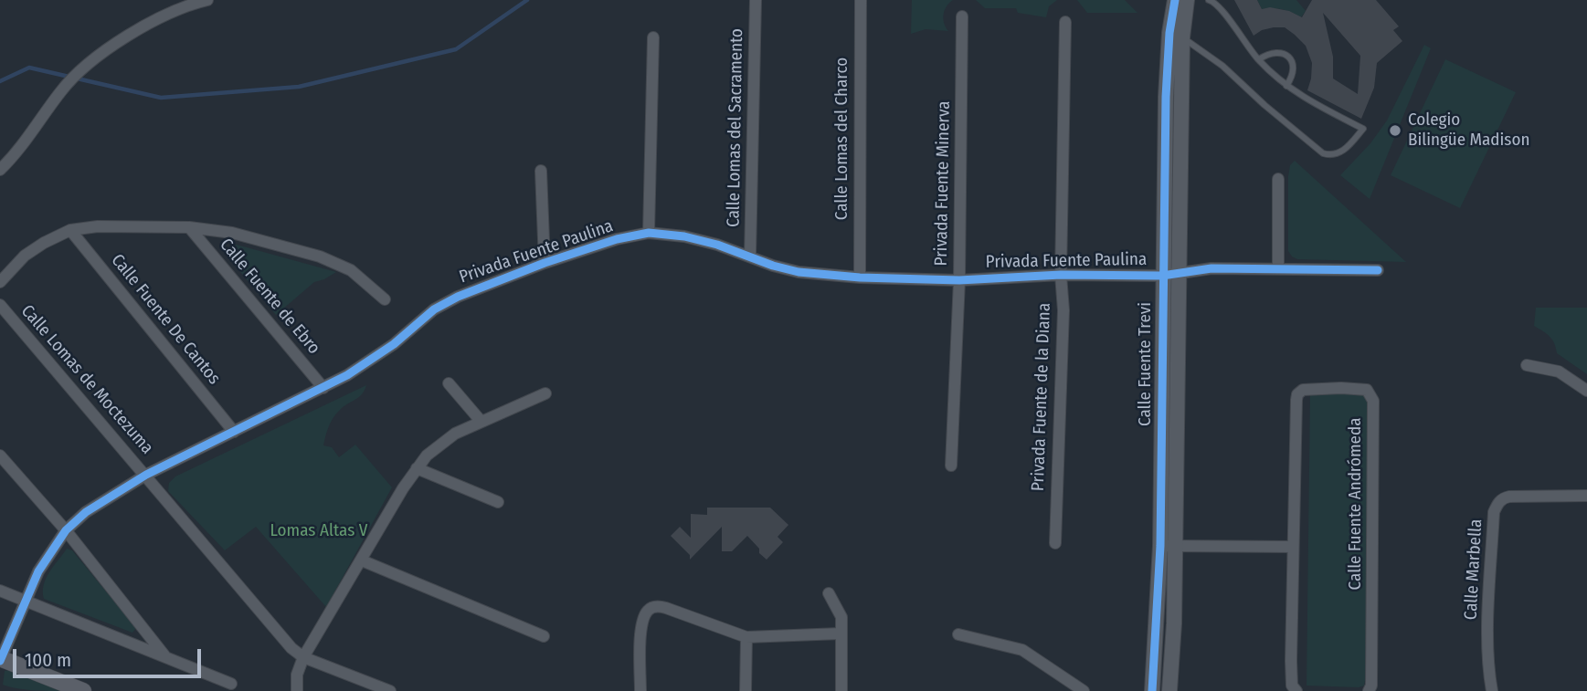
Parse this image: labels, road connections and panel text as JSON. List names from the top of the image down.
{
  "streets": {
    "street": [
      "Calle Lomas del Sacramento",
      "Calle Lomas del Charco",
      "Privada Fuente Minerva",
      "Privada Fuente Paulina",
      "Calle Fuente de Ebro",
      "Calle Fuente De Cantos",
      "Calle Fuente Trevi",
      "Calle Lomas de Moctezuma",
      "Privada Fuente de la Diana",
      "Calle Fuente Andrómeda",
      "Calle Marbella"
    ]
  },
  "crossings": [
    ["Calle Lomas del Sacramento", "Privada Fuente Paulina"],
    ["Calle Lomas del Charco", "Privada Fuente Paulina"],
    ["Privada Fuente Minerva", "Privada Fuente Paulina"],
    ["Privada Fuente Paulina", "Calle Fuente de Ebro"],
    ["Privada Fuente Paulina", "Calle Fuente De Cantos"],
    ["Privada Fuente Paulina", "Calle Fuente Trevi"],
    ["Privada Fuente Paulina", "Calle Lomas de Moctezuma"],
    ["Privada Fuente Paulina", "Privada Fuente de la Diana"]
  ],
  "parks": ["Lomas Altas V"],
  "places": ["Colegio Bilingüe Madison"],
  "scale_bar": "100 m"
}
